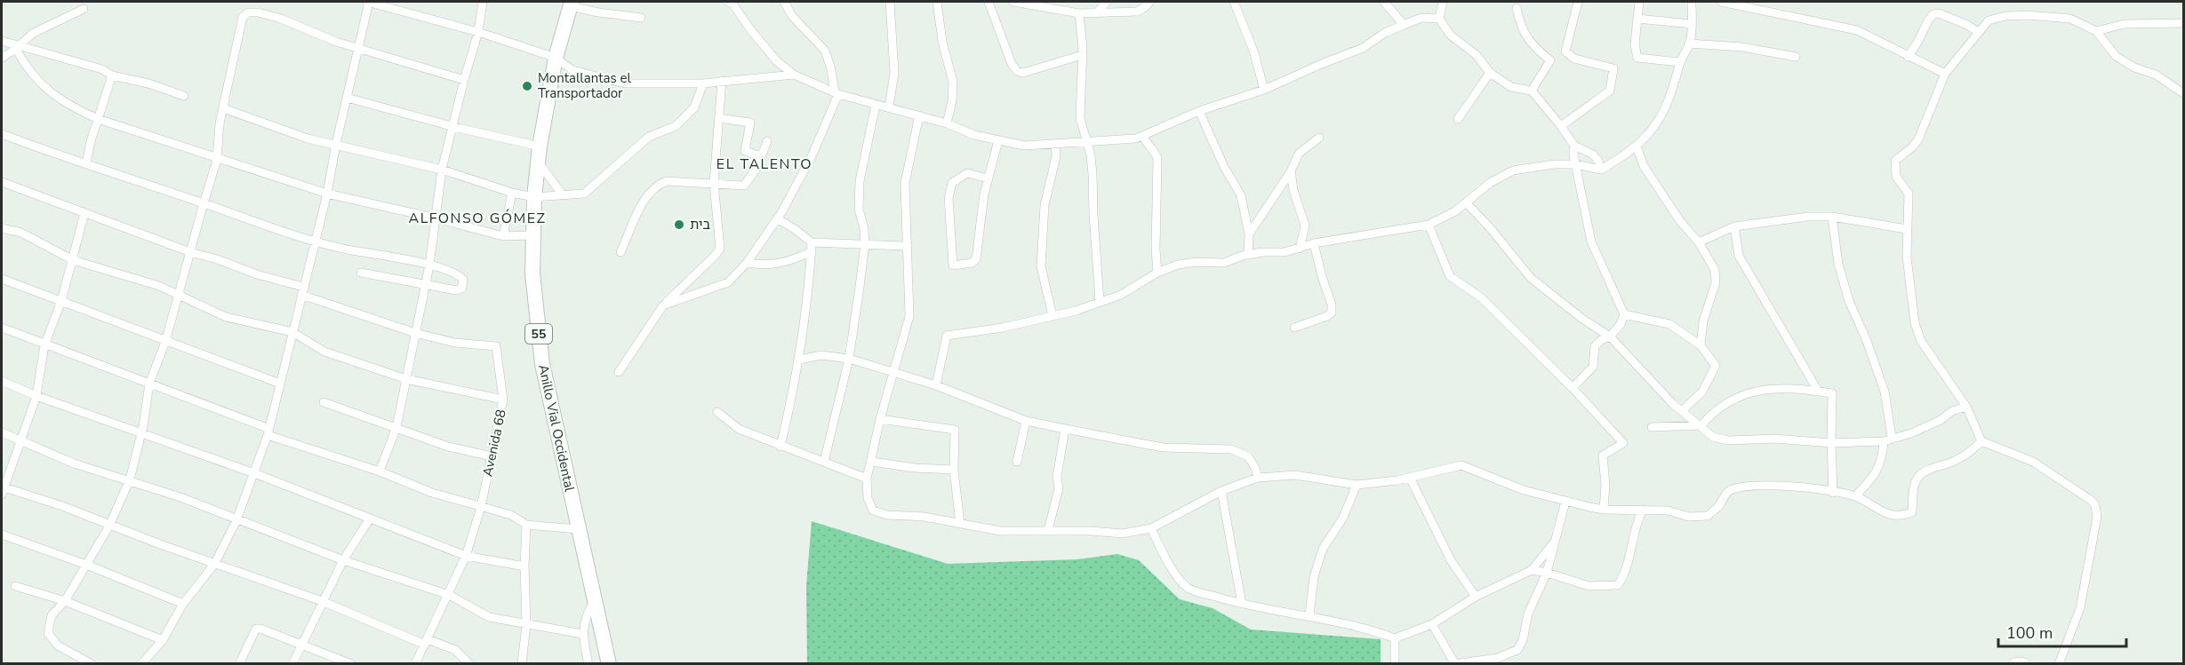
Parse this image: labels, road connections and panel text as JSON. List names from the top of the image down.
{
  "streets": {
    "highway": ["55", "Anillo Vial Occidental"],
    "street": ["Avenida 68"]
  },
  "districts": ["EL TALENTO", "ALFONSO GÓMEZ"],
  "places": ["Montallantas el Transportador", "בית"],
  "scale_bar": "100 m"
}
